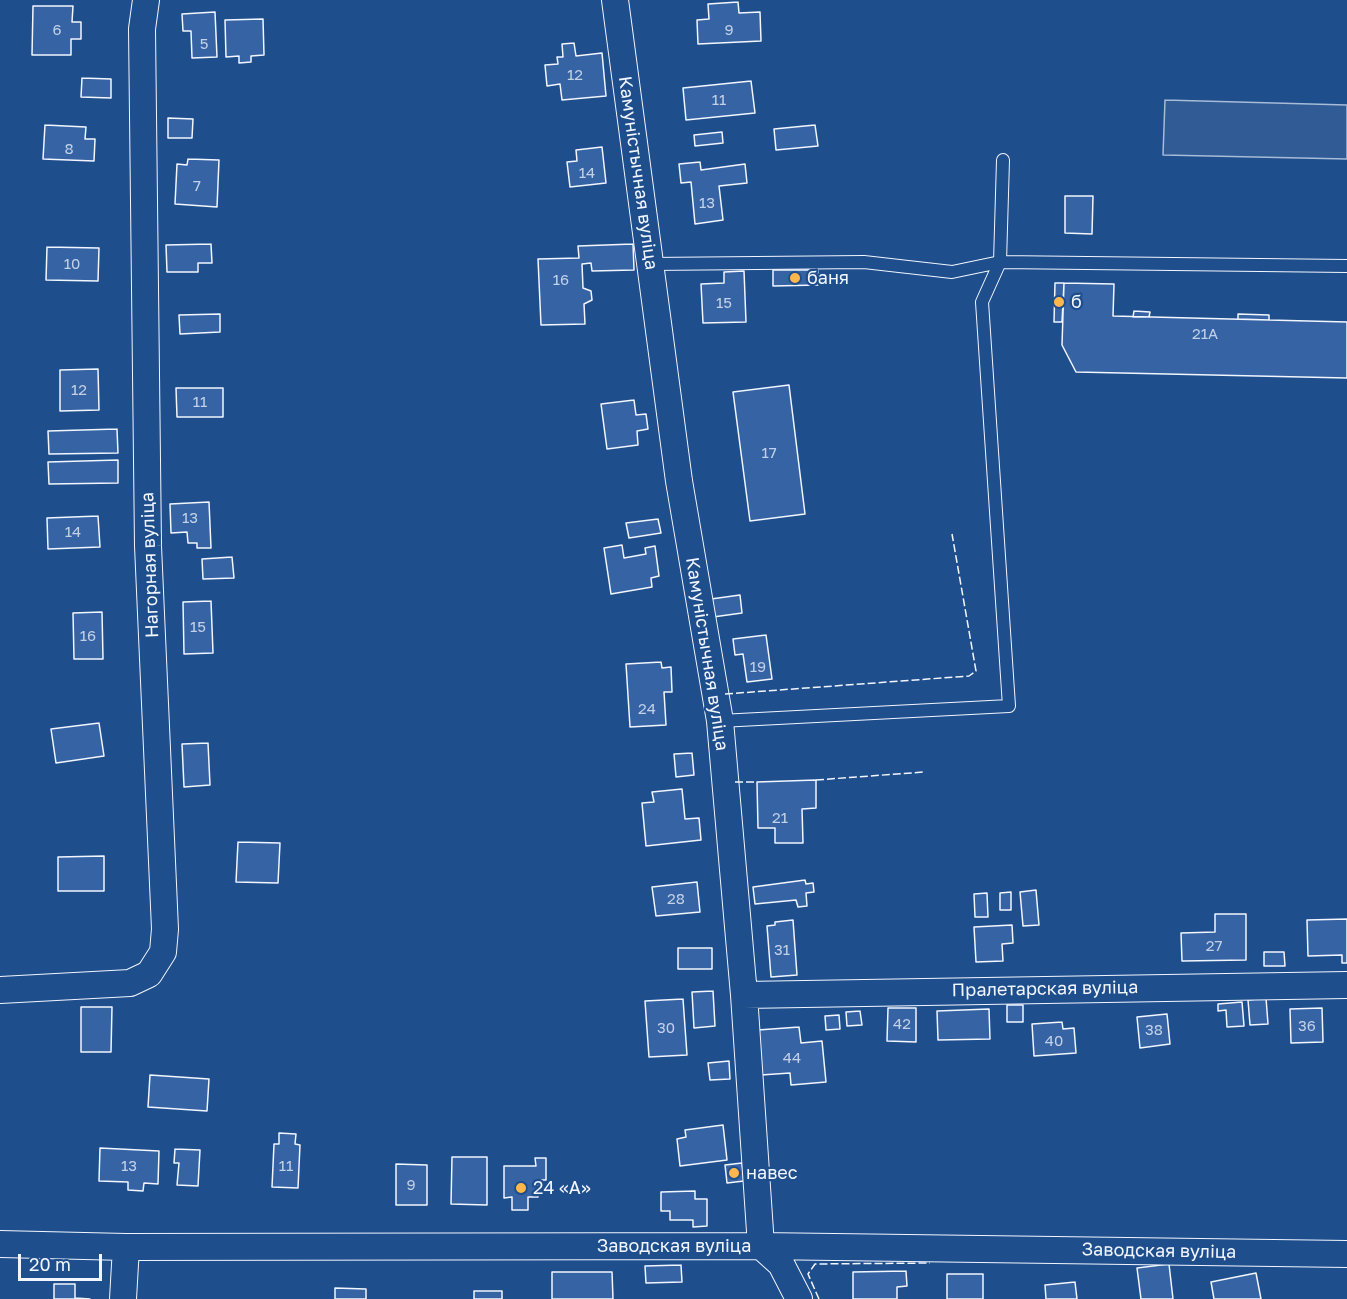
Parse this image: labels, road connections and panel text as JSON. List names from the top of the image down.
{
  "streets": {
    "street": [
      "Камуністычная вуліца",
      "Нагорная вуліца",
      "Пралетарская вуліца",
      "Заводская вуліца"
    ]
  },
  "crossings": [
    ["Камуністычная вуліца", "Пралетарская вуліца"],
    ["Камуністычная вуліца", "Заводская вуліца"]
  ],
  "places": [
    "баня",
    "б",
    "навес",
    "24 «А»"
  ],
  "house_numbers": [
    "6",
    "9",
    "5",
    "12",
    "11",
    "8",
    "14",
    "7",
    "13",
    "10",
    "16",
    "15",
    "21А",
    "12",
    "11",
    "17",
    "13",
    "14",
    "15",
    "16",
    "19",
    "24",
    "21",
    "28",
    "27",
    "31",
    "42",
    "36",
    "30",
    "38",
    "40",
    "44",
    "13",
    "11",
    "9"
  ],
  "scale_bar": "20 m"
}
